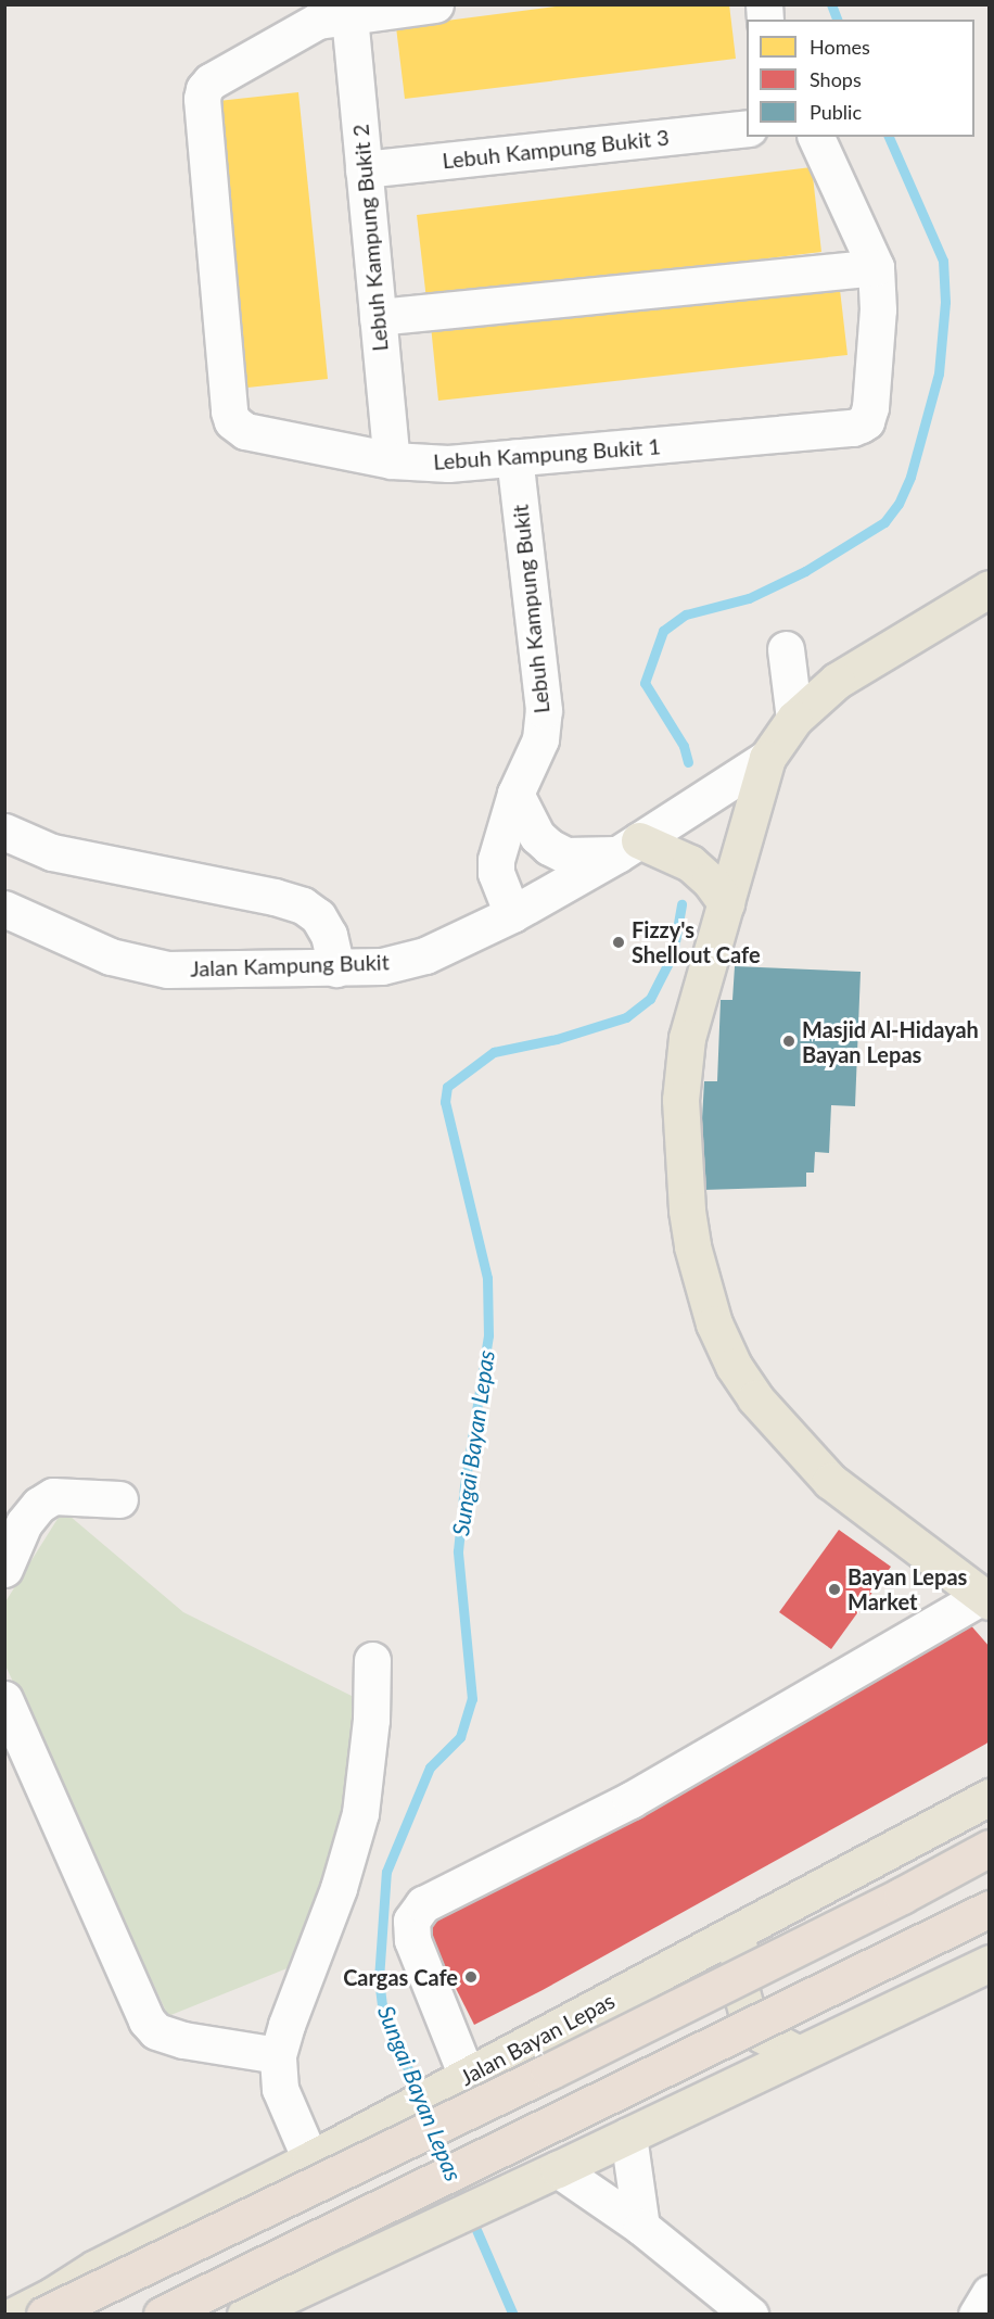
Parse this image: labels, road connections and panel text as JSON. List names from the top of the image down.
{
  "streets": {
    "highway": ["Jalan Bayan Lepas"],
    "street": [
      "Lebuh Kampung Bukit 3",
      "Lebuh Kampung Bukit 2",
      "Lebuh Kampung Bukit 1",
      "Lebuh Kampung Bukit",
      "Jalan Kampung Bukit"
    ]
  },
  "crossings": [
    ["Lebuh Kampung Bukit 3", "Lebuh Kampung Bukit 2"],
    ["Lebuh Kampung Bukit 2", "Lebuh Kampung Bukit 1"],
    ["Lebuh Kampung Bukit 1", "Lebuh Kampung Bukit"],
    ["Lebuh Kampung Bukit", "Jalan Kampung Bukit"]
  ],
  "water": ["Sungai Bayan Lepas"],
  "places": [
    "Fizzy's Shellout Cafe",
    "Masjid Al-Hidayah Bayan Lepas",
    "Bayan Lepas Market",
    "Cargas Cafe"
  ],
  "legend": ["Homes", "Shops", "Public"]
}
